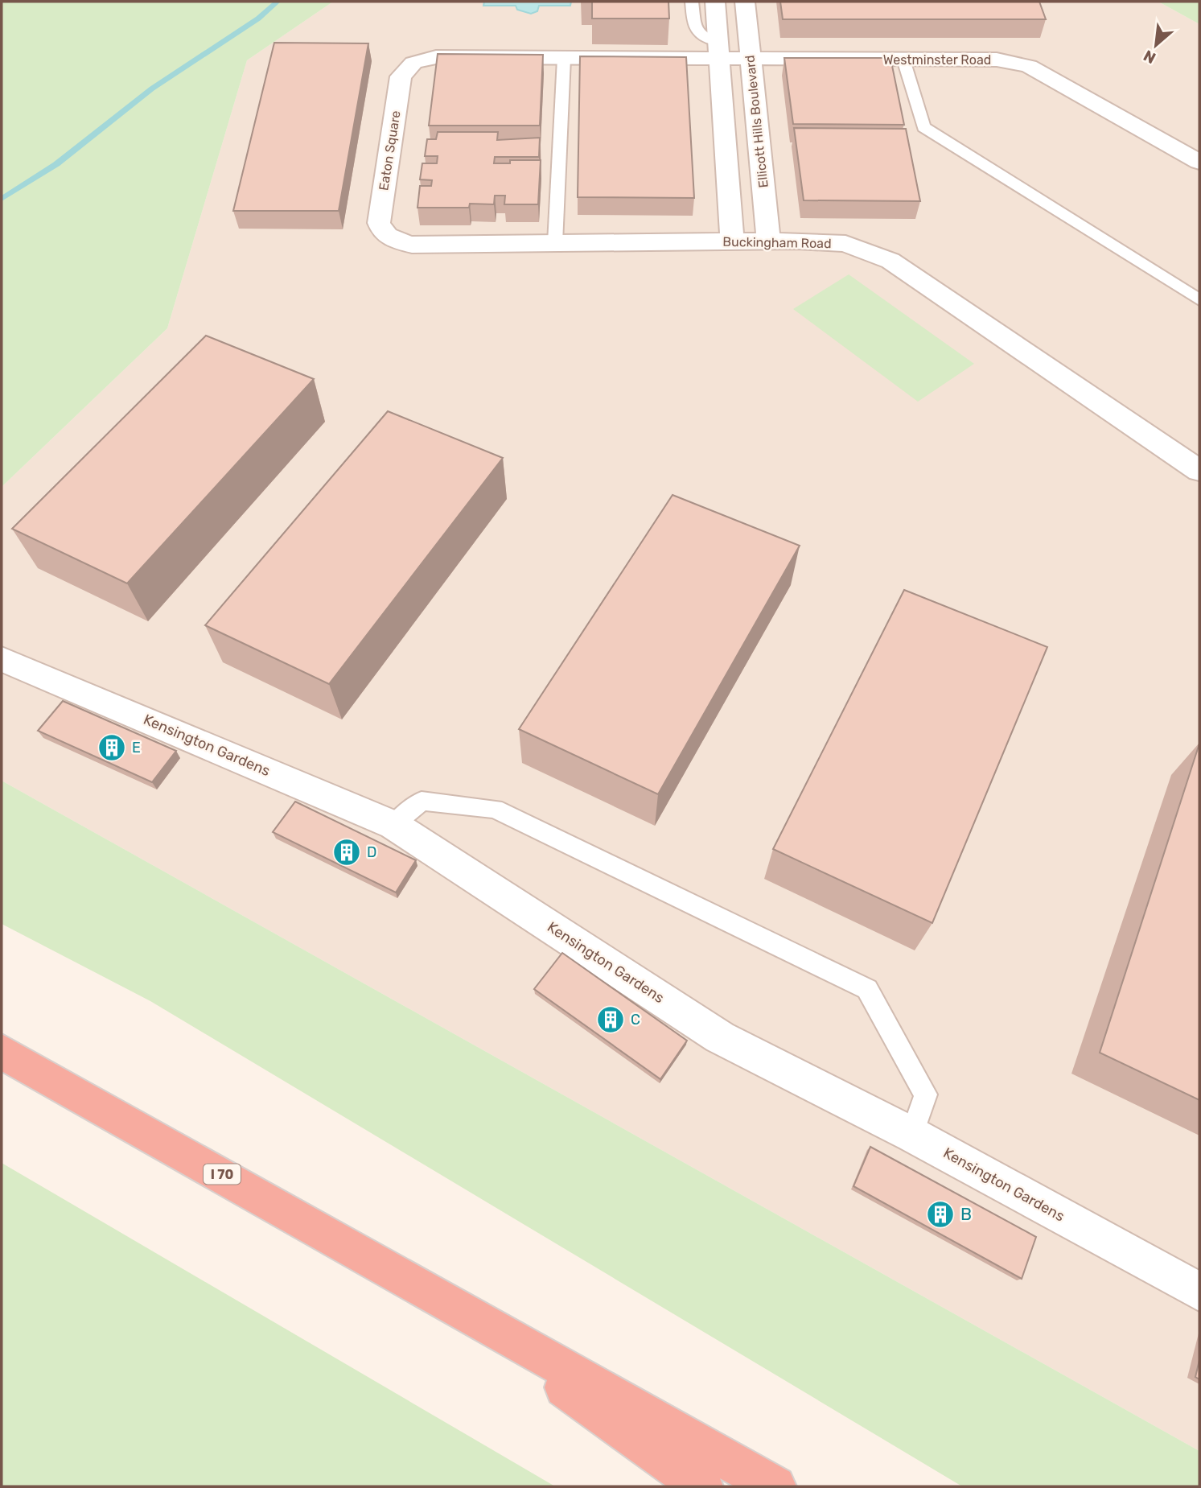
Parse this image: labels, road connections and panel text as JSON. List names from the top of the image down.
{
  "streets": {
    "highway": ["I 70"],
    "street": [
      "Westminster Road",
      "Ellicott Hills Boulevard",
      "Eaton Square",
      "Buckingham Road",
      "Kensington Gardens"
    ]
  },
  "crossings": [
    ["Westminster Road", "Ellicott Hills Boulevard"],
    ["Westminster Road", "Eaton Square"],
    ["Ellicott Hills Boulevard", "Buckingham Road"],
    ["Eaton Square", "Buckingham Road"]
  ],
  "places": {
    "building": [
      "E",
      "D",
      "C",
      "B"
    ]
  },
  "north": "bottom left"
}
